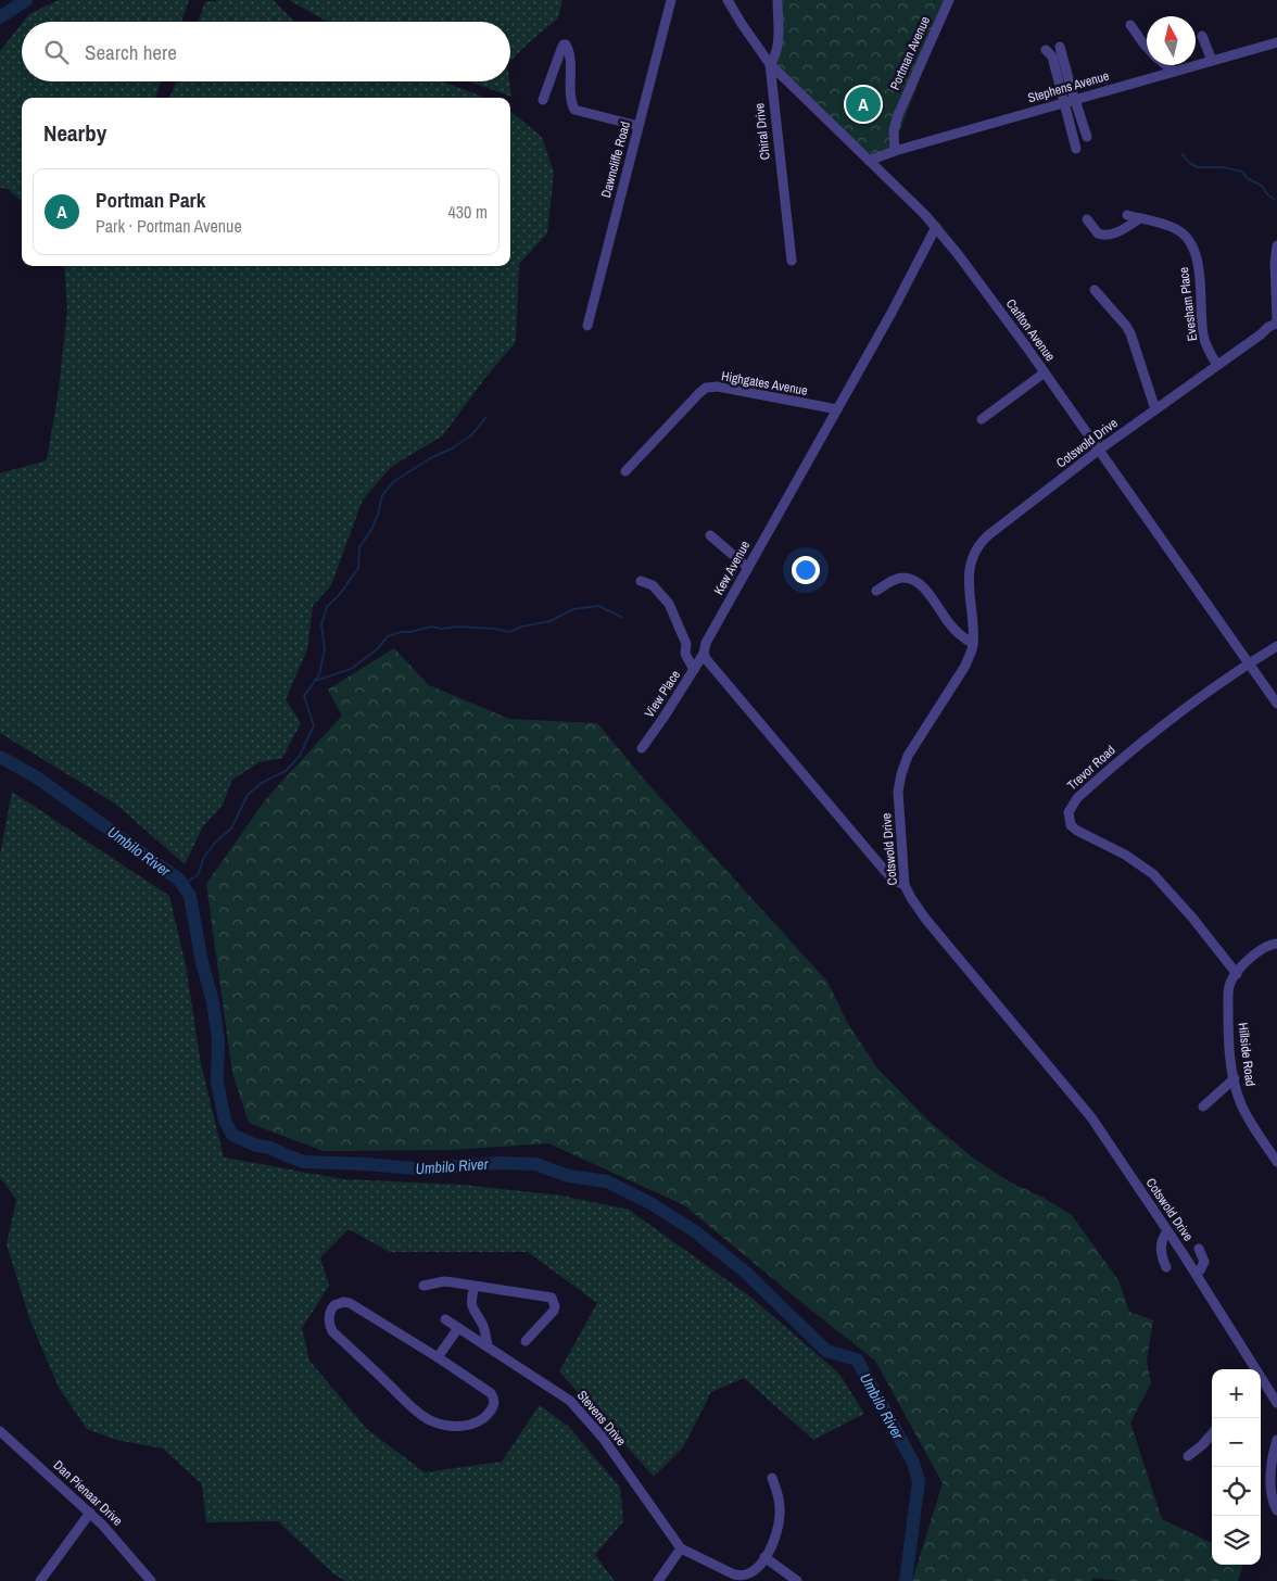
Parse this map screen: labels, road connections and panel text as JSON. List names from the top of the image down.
{
  "streets": {
    "street": [
      "Portman Avenue",
      "Stephens Avenue",
      "Chiral Drive",
      "Dawncliffe Road",
      "Evesham Place",
      "Carlton Avenue",
      "Highgates Avenue",
      "Cotswold Drive",
      "Kew Avenue",
      "View Place",
      "Trevor Road",
      "Hillside Road",
      "Stevens Drive",
      "Dan Pienaar Drive"
    ]
  },
  "crossings": [
    ["Portman Avenue", "Stephens Avenue"],
    ["Stephens Avenue", "Carlton Avenue"],
    ["Chiral Drive", "Carlton Avenue"],
    ["Evesham Place", "Cotswold Drive"],
    ["Carlton Avenue", "Cotswold Drive"],
    ["Carlton Avenue", "Kew Avenue"],
    ["Carlton Avenue", "Trevor Road"],
    ["Highgates Avenue", "Kew Avenue"],
    ["Kew Avenue", "View Place"],
    ["Trevor Road", "Hillside Road"]
  ],
  "water": ["Umbilo River"],
  "north": "top",
  "page": {
    "search": "Search here",
    "pins": "A",
    "heading": "Nearby",
    "list": [
      {
        "mark": "A",
        "name": "Portman Park",
        "note": "Park · Portman Avenue",
        "value": "430 m"
      }
    ],
    "map_buttons": ["+", "−"]
  }
}
